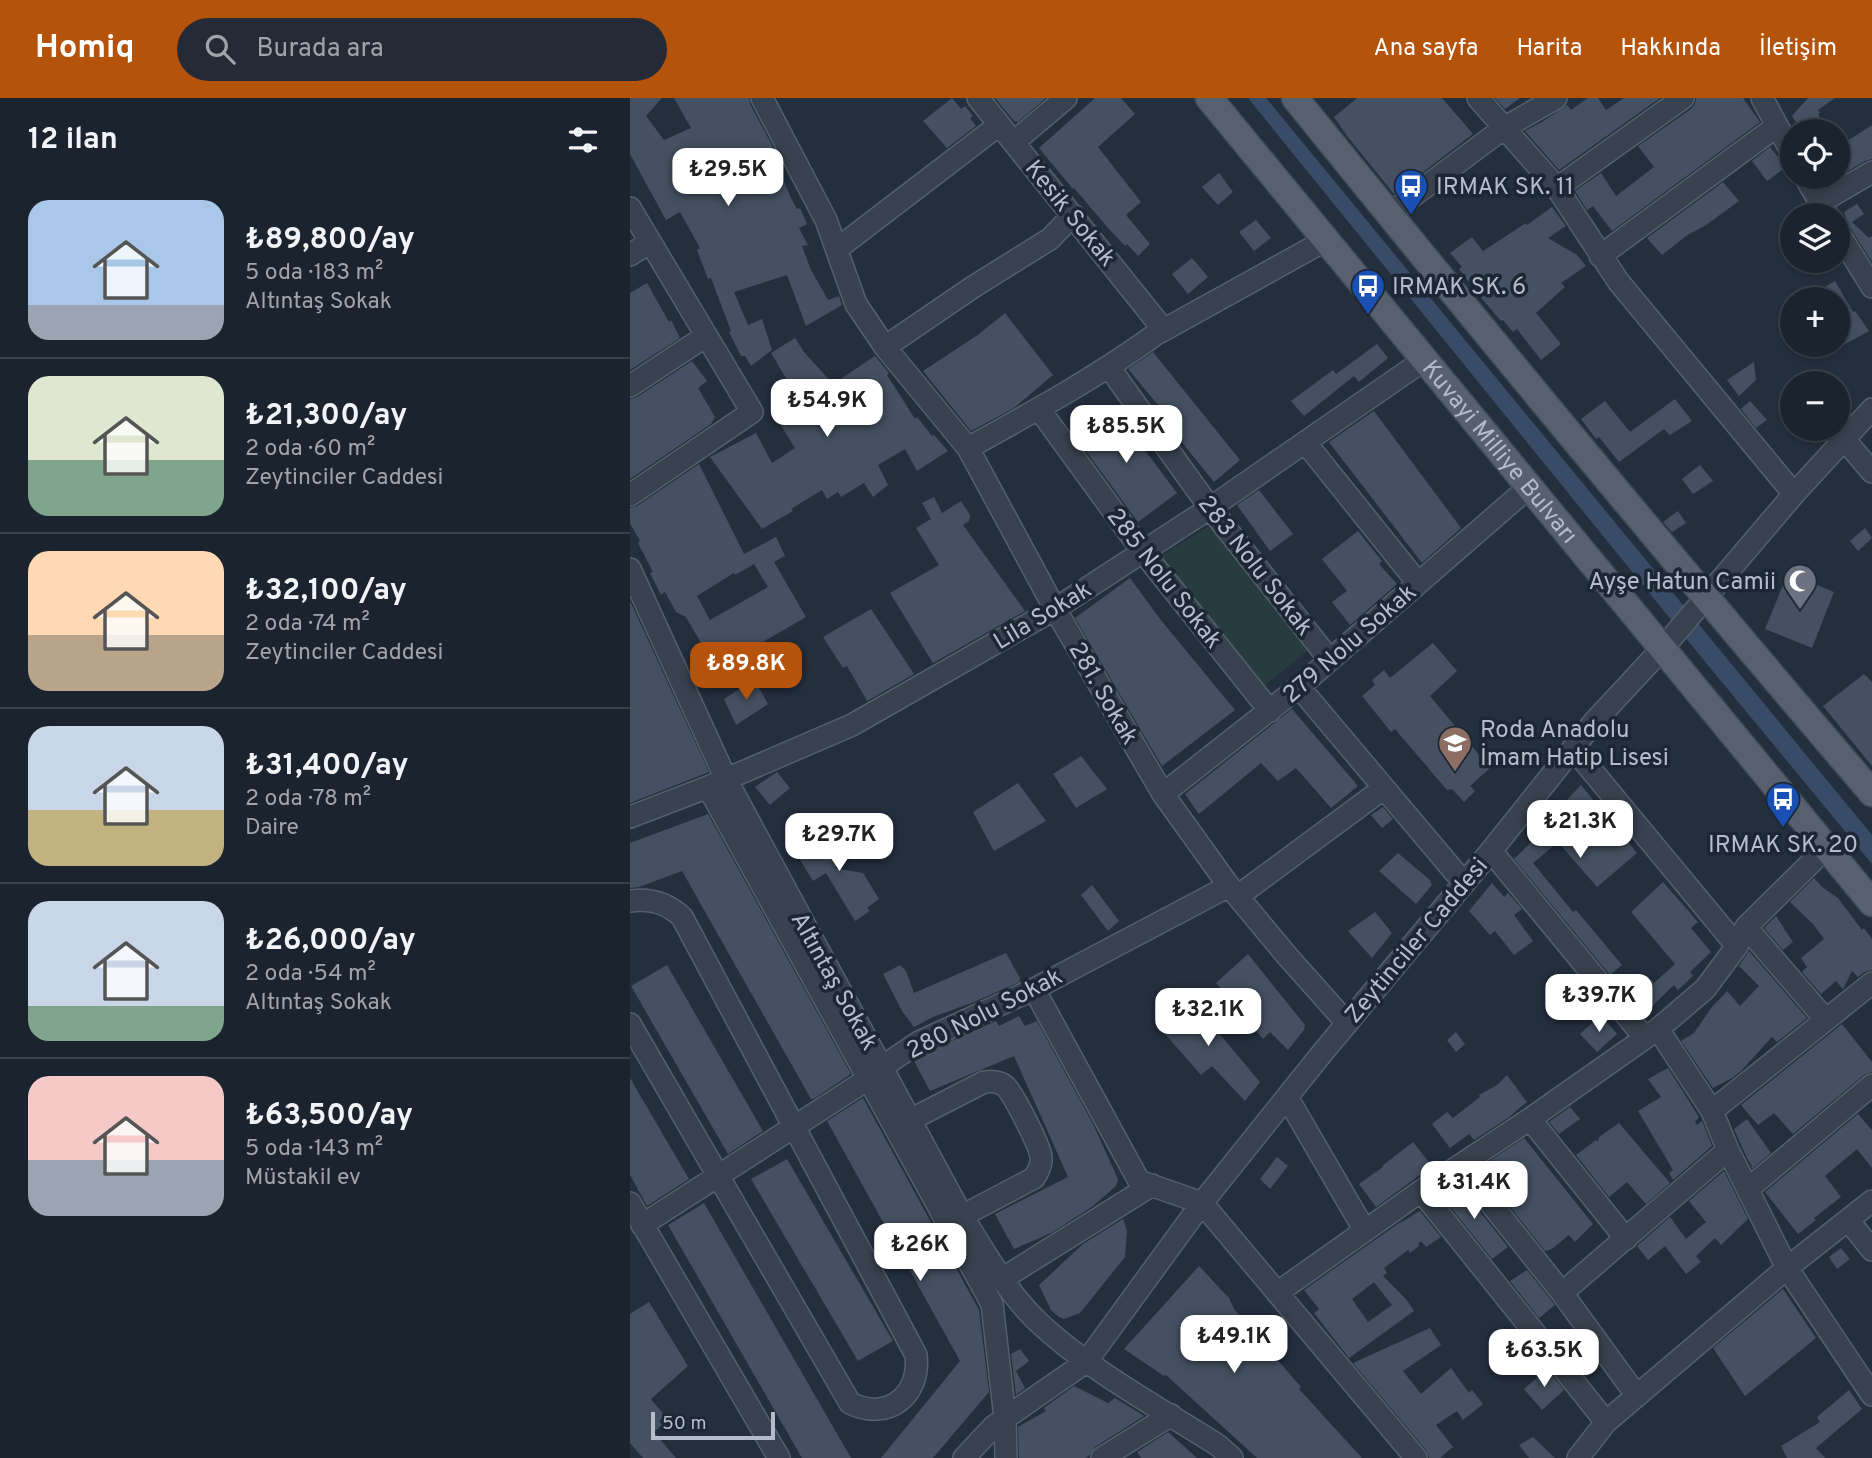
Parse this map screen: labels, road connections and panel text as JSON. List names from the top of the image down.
{
  "streets": {
    "main road": ["Kuvayi Milliye Bulvarı"],
    "street": [
      "Kesik Sokak",
      "283 Nolu Sokak",
      "285 Nolu Sokak",
      "Lila Sokak",
      "279 Nolu Sokak",
      "281. Sokak",
      "Zeytinciler Caddesi",
      "Altıntaş Sokak",
      "280 Nolu Sokak"
    ]
  },
  "crossings": [
    ["Kuvayi Milliye Bulvarı", "Lila Sokak"],
    ["Kuvayi Milliye Bulvarı", "279 Nolu Sokak"],
    ["Kuvayi Milliye Bulvarı", "Zeytinciler Caddesi"],
    ["283 Nolu Sokak", "Lila Sokak"],
    ["283 Nolu Sokak", "279 Nolu Sokak"],
    ["285 Nolu Sokak", "Lila Sokak"],
    ["285 Nolu Sokak", "279 Nolu Sokak"],
    ["Lila Sokak", "281. Sokak"],
    ["Lila Sokak", "Altıntaş Sokak"],
    ["279 Nolu Sokak", "281. Sokak"],
    ["281. Sokak", "Zeytinciler Caddesi"],
    ["281. Sokak", "280 Nolu Sokak"],
    ["Zeytinciler Caddesi", "Altıntaş Sokak"],
    ["Altıntaş Sokak", "280 Nolu Sokak"]
  ],
  "places": {
    "bus stop": ["IRMAK SK. 11", "IRMAK SK. 6", "IRMAK SK. 20"],
    "mosque": ["Ayşe Hatun Camii"],
    "school or university": ["Roda Anadolu İmam Hatip Lisesi"]
  },
  "scale_bar": "50 m",
  "page": {
    "header": "Homiq",
    "search": "Burada ara",
    "nav": [
      "Ana sayfa",
      "Harita",
      "Hakkında",
      "İletişim"
    ],
    "heading": "12 ilan",
    "map_buttons": ["+", "−"],
    "price": [
      "₺29.5K",
      "₺54.9K",
      "₺85.5K",
      "₺89.8K",
      "₺21.3K",
      "₺29.7K",
      "₺39.7K",
      "₺32.1K",
      "₺31.4K",
      "₺26K",
      "₺49.1K",
      "₺63.5K"
    ],
    "list": [
      {
        "name": "₺89,800/ay",
        "note": "5 oda · 183 m² · Altıntaş Sokak"
      },
      {
        "name": "₺21,300/ay",
        "note": "2 oda · 60 m² · Zeytinciler Caddesi"
      },
      {
        "name": "₺32,100/ay",
        "note": "2 oda · 74 m² · Zeytinciler Caddesi"
      },
      {
        "name": "₺31,400/ay",
        "note": "2 oda · 78 m² · Daire"
      },
      {
        "name": "₺26,000/ay",
        "note": "2 oda · 54 m² · Altıntaş Sokak"
      },
      {
        "name": "₺63,500/ay",
        "note": "5 oda · 143 m² · Müstakil ev"
      }
    ],
    "scale": "50 m"
  }
}
